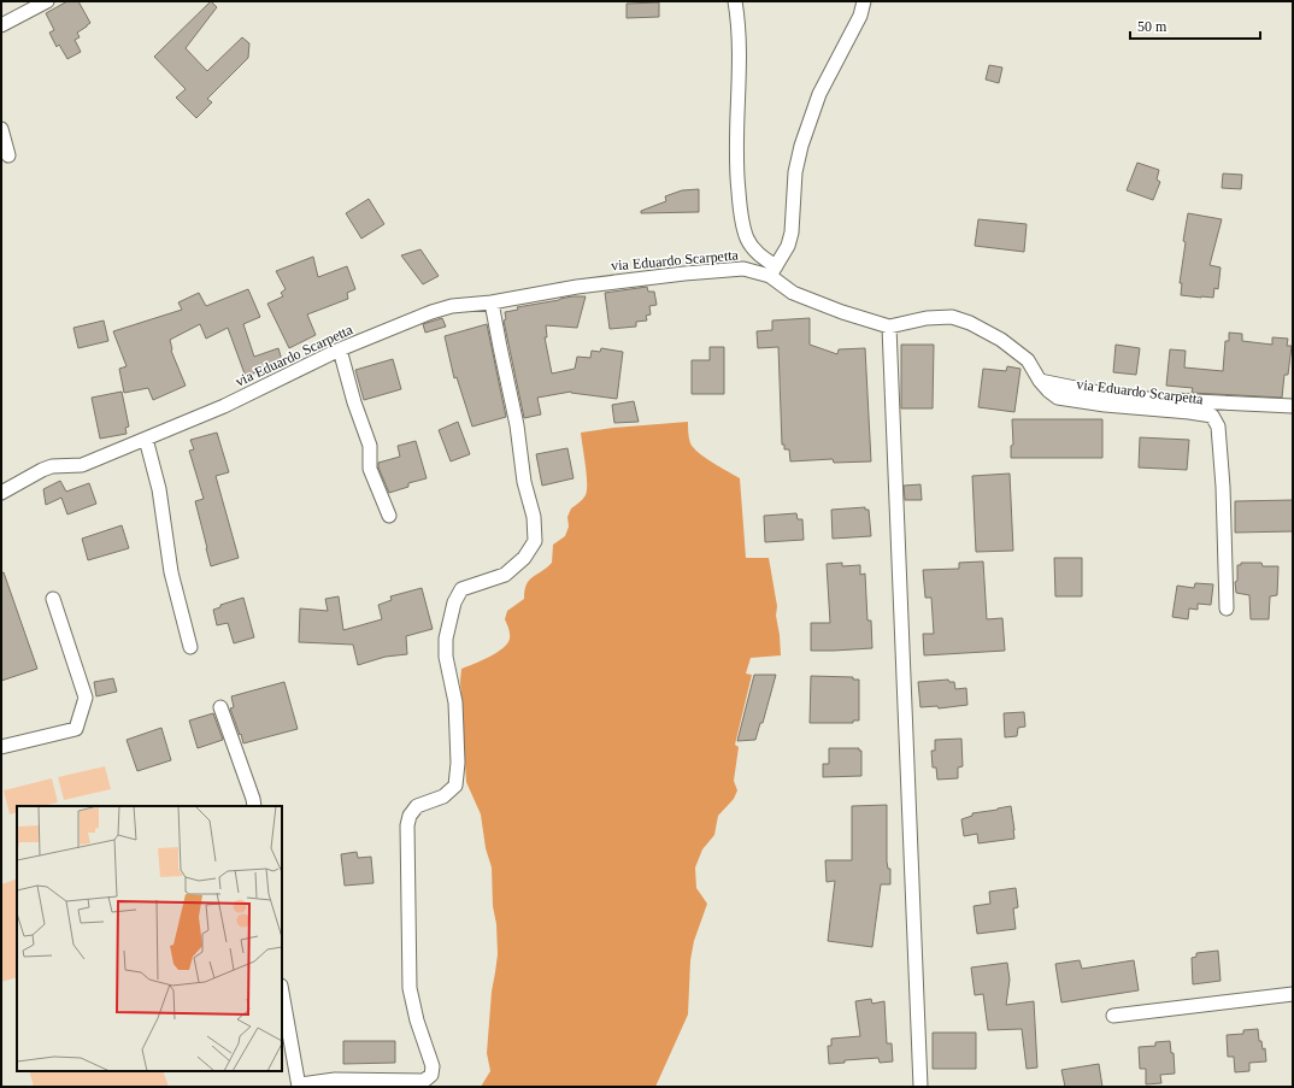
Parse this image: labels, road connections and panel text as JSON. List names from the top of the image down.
{
  "streets": {
    "street": ["via Eduardo Scarpetta"]
  },
  "scale_bar": "50 m"
}
